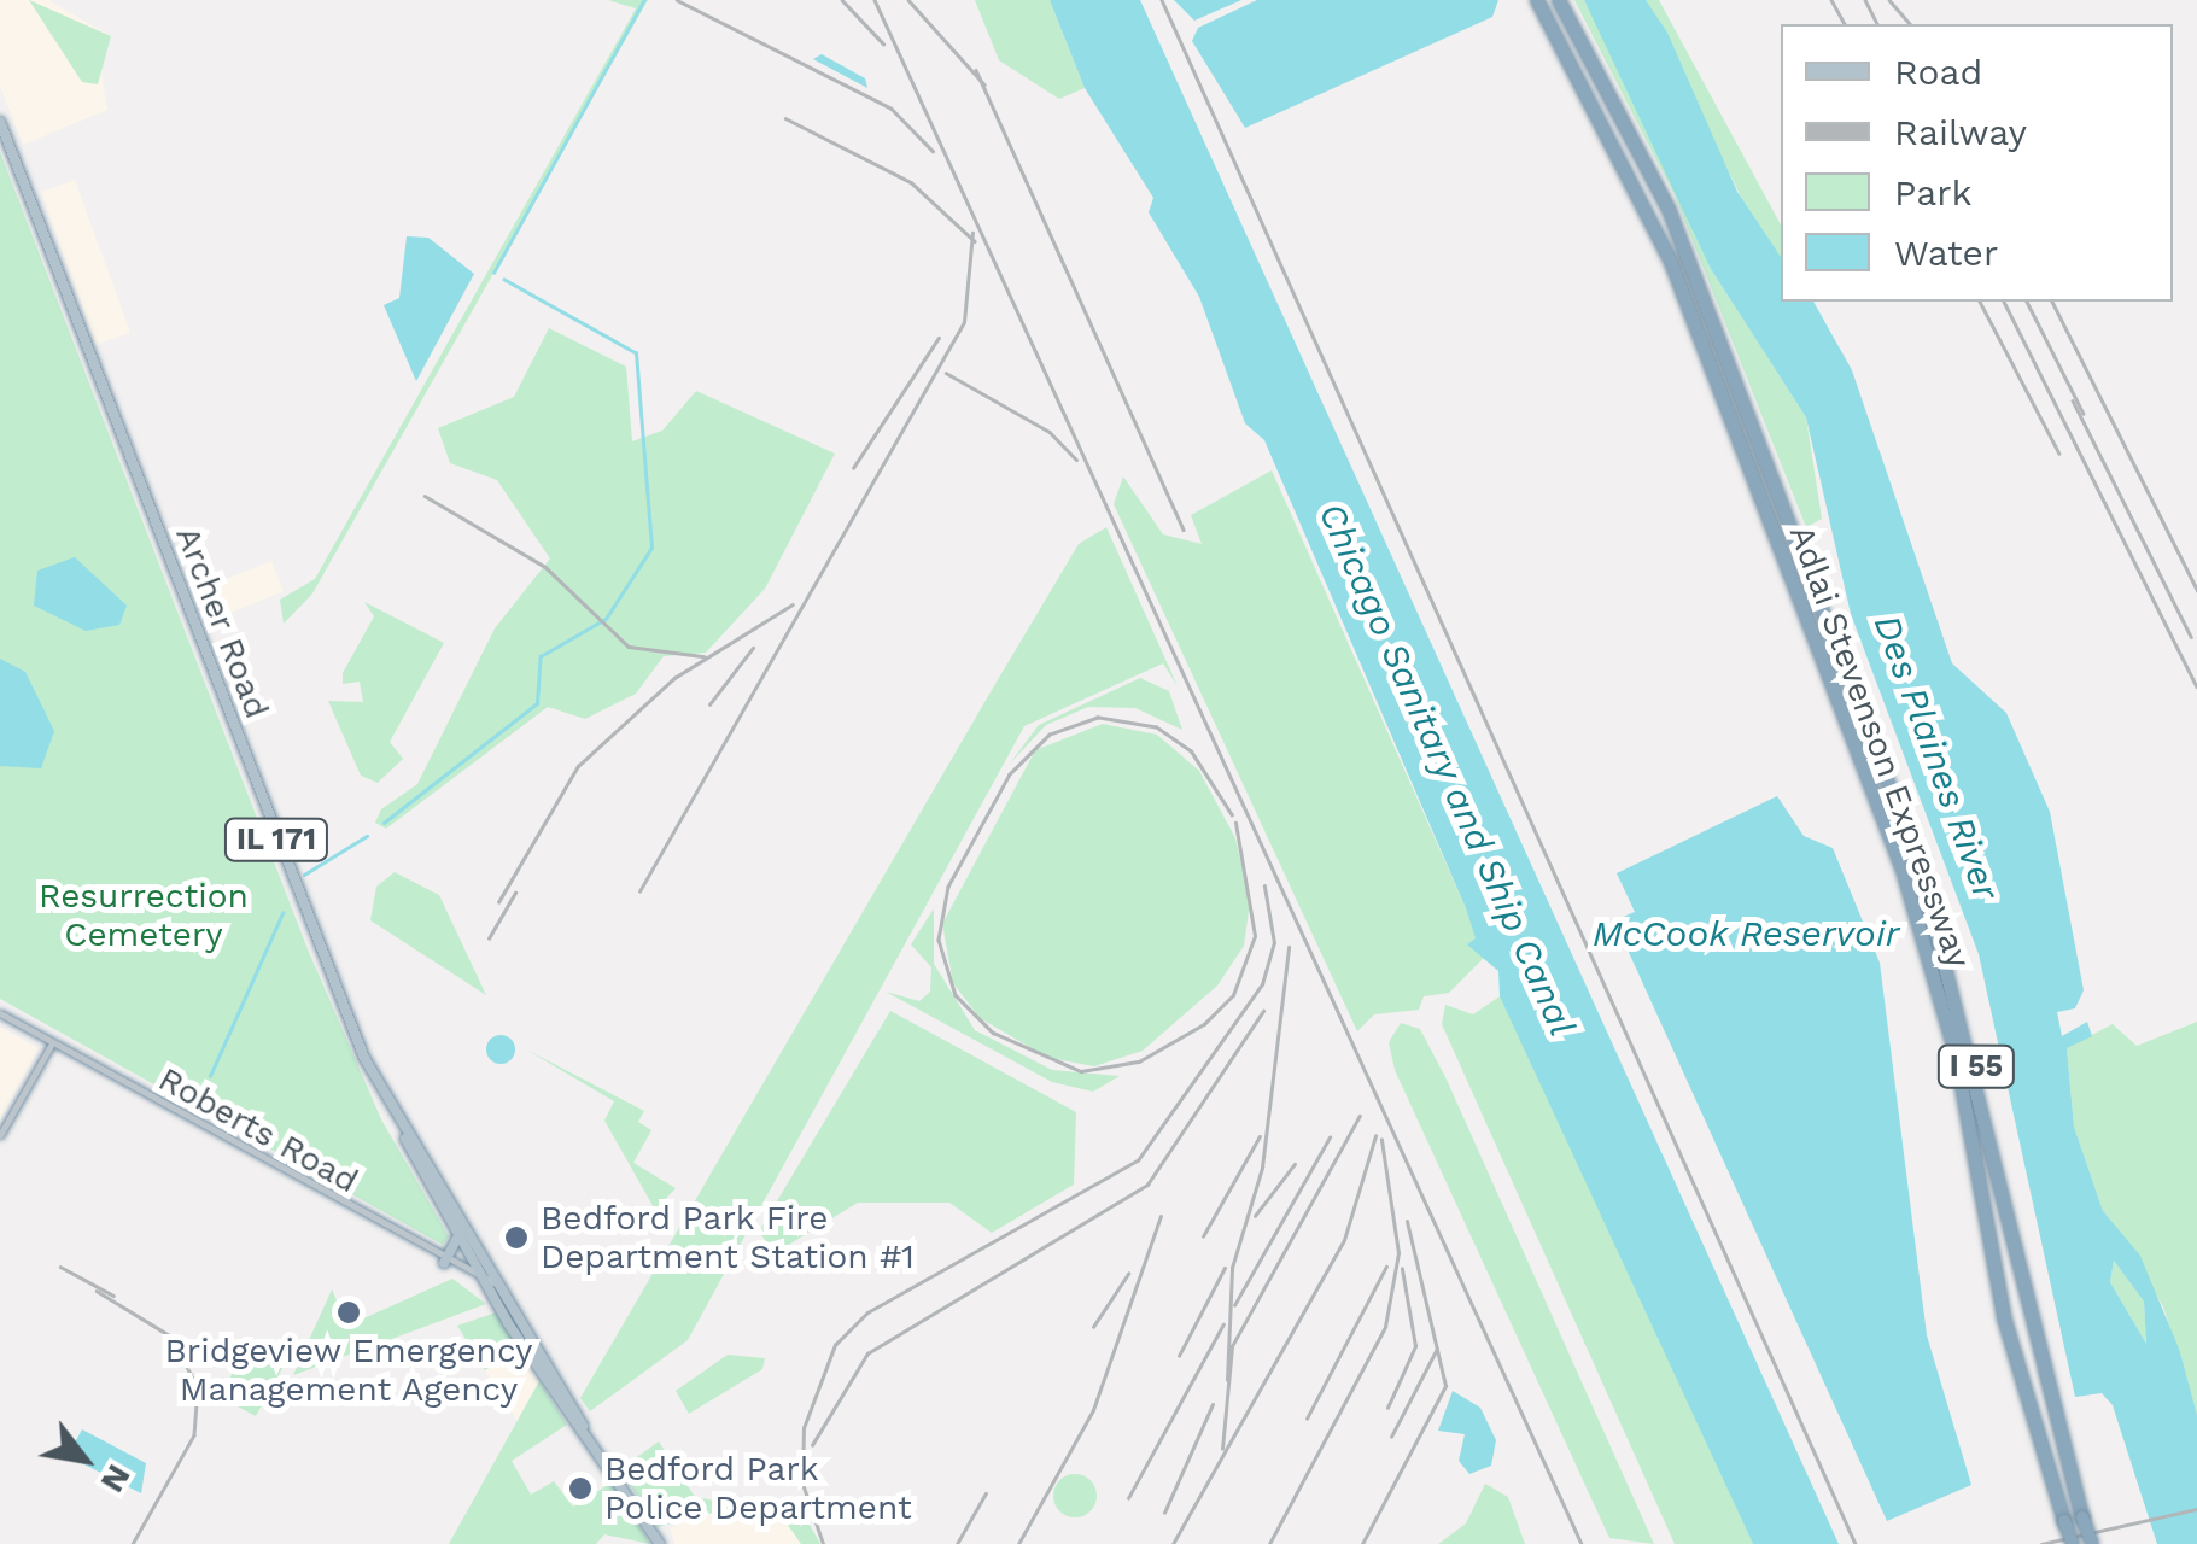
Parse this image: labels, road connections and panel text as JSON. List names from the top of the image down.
{
  "streets": {
    "highway": ["Adlai Stevenson Expressway", "I 55"],
    "main road": ["Archer Road", "IL 171"],
    "street": ["Roberts Road"]
  },
  "crossings": [
    ["Archer Road", "Roberts Road"]
  ],
  "water": ["Des Plaines River", "Chicago Sanitary and Ship Canal", "McCook Reservoir"],
  "parks": ["Resurrection Cemetery"],
  "places": ["Bedford Park Fire Department Station #1", "Bridgeview Emergency Management Agency", "Bedford Park Police Department"],
  "legend": [
    "Road",
    "Railway",
    "Park",
    "Water"
  ],
  "north": "bottom right"
}
